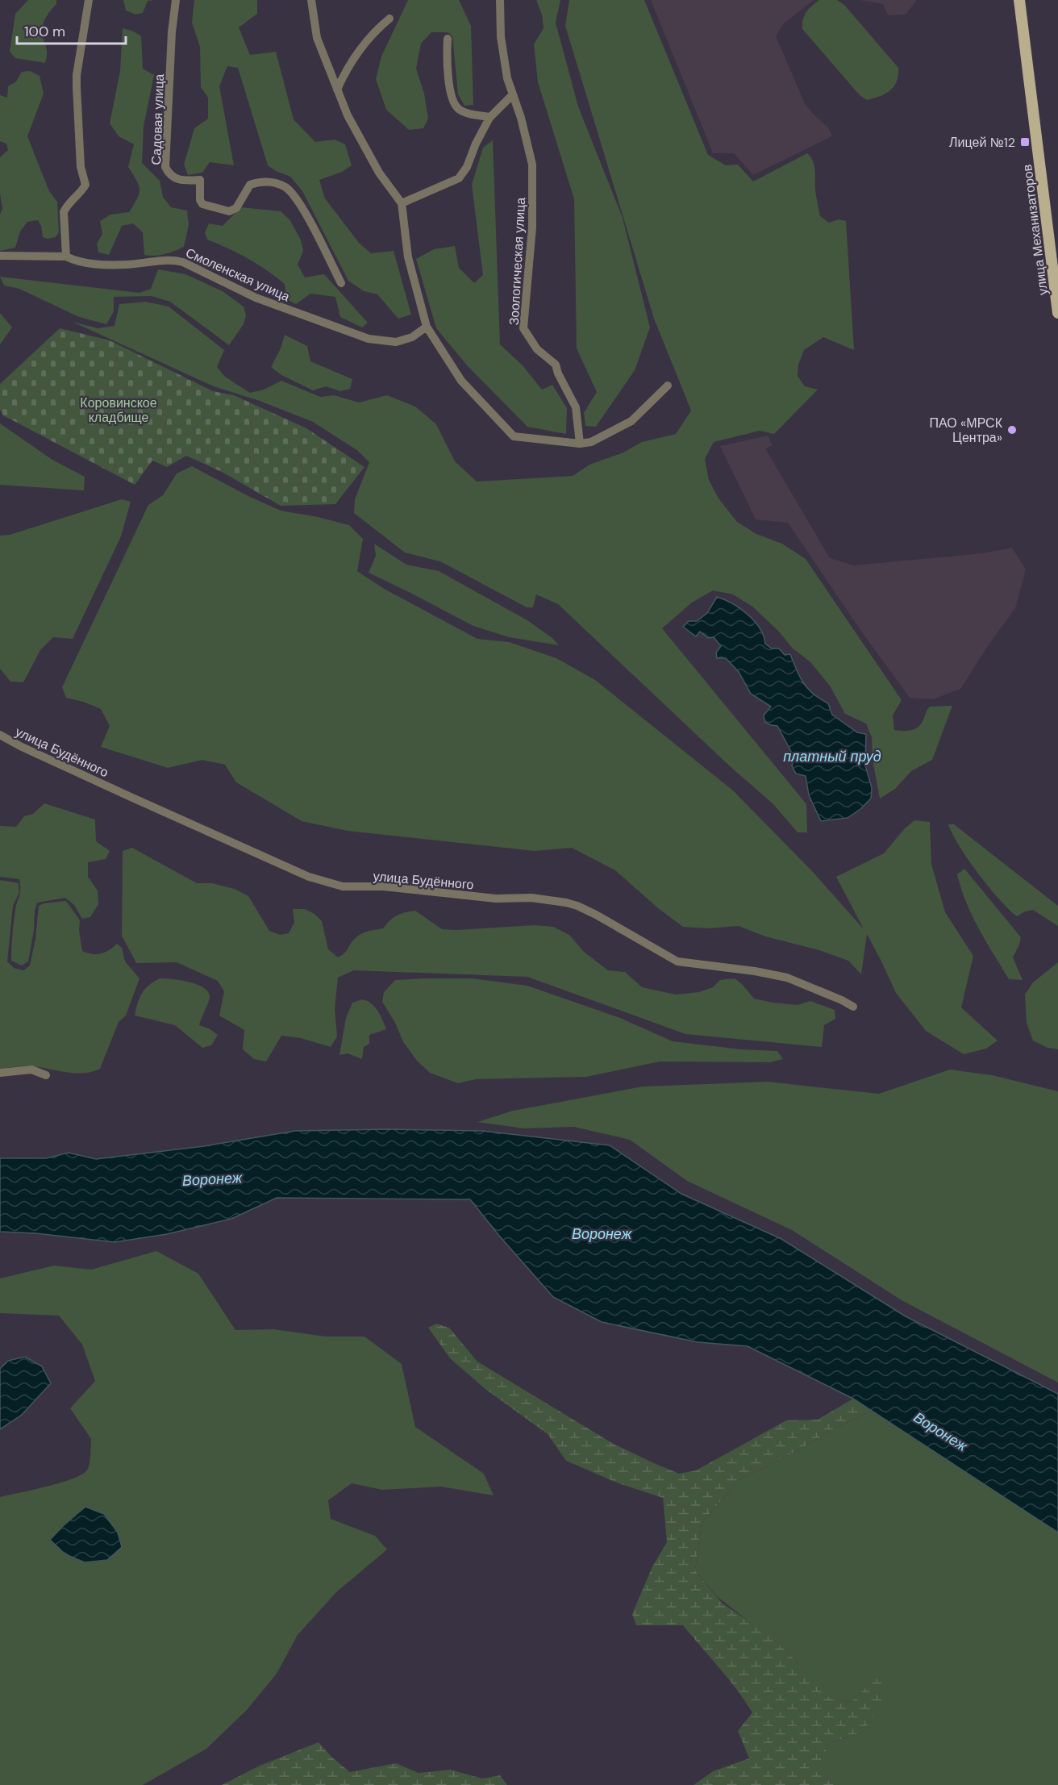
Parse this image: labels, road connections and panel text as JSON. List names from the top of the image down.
{
  "streets": {
    "main road": ["улица Механизаторов"],
    "street": [
      "Садовая улица",
      "Зоологическая улица",
      "Смоленская улица",
      "улица Будённого"
    ]
  },
  "water": ["платный пруд", "Воронеж"],
  "parks": ["Коровинское кладбище"],
  "places": {
    "transit": ["Лицей №12"],
    "other": ["ПАО «МРСК Центра»"]
  },
  "scale_bar": "100 m"
}
